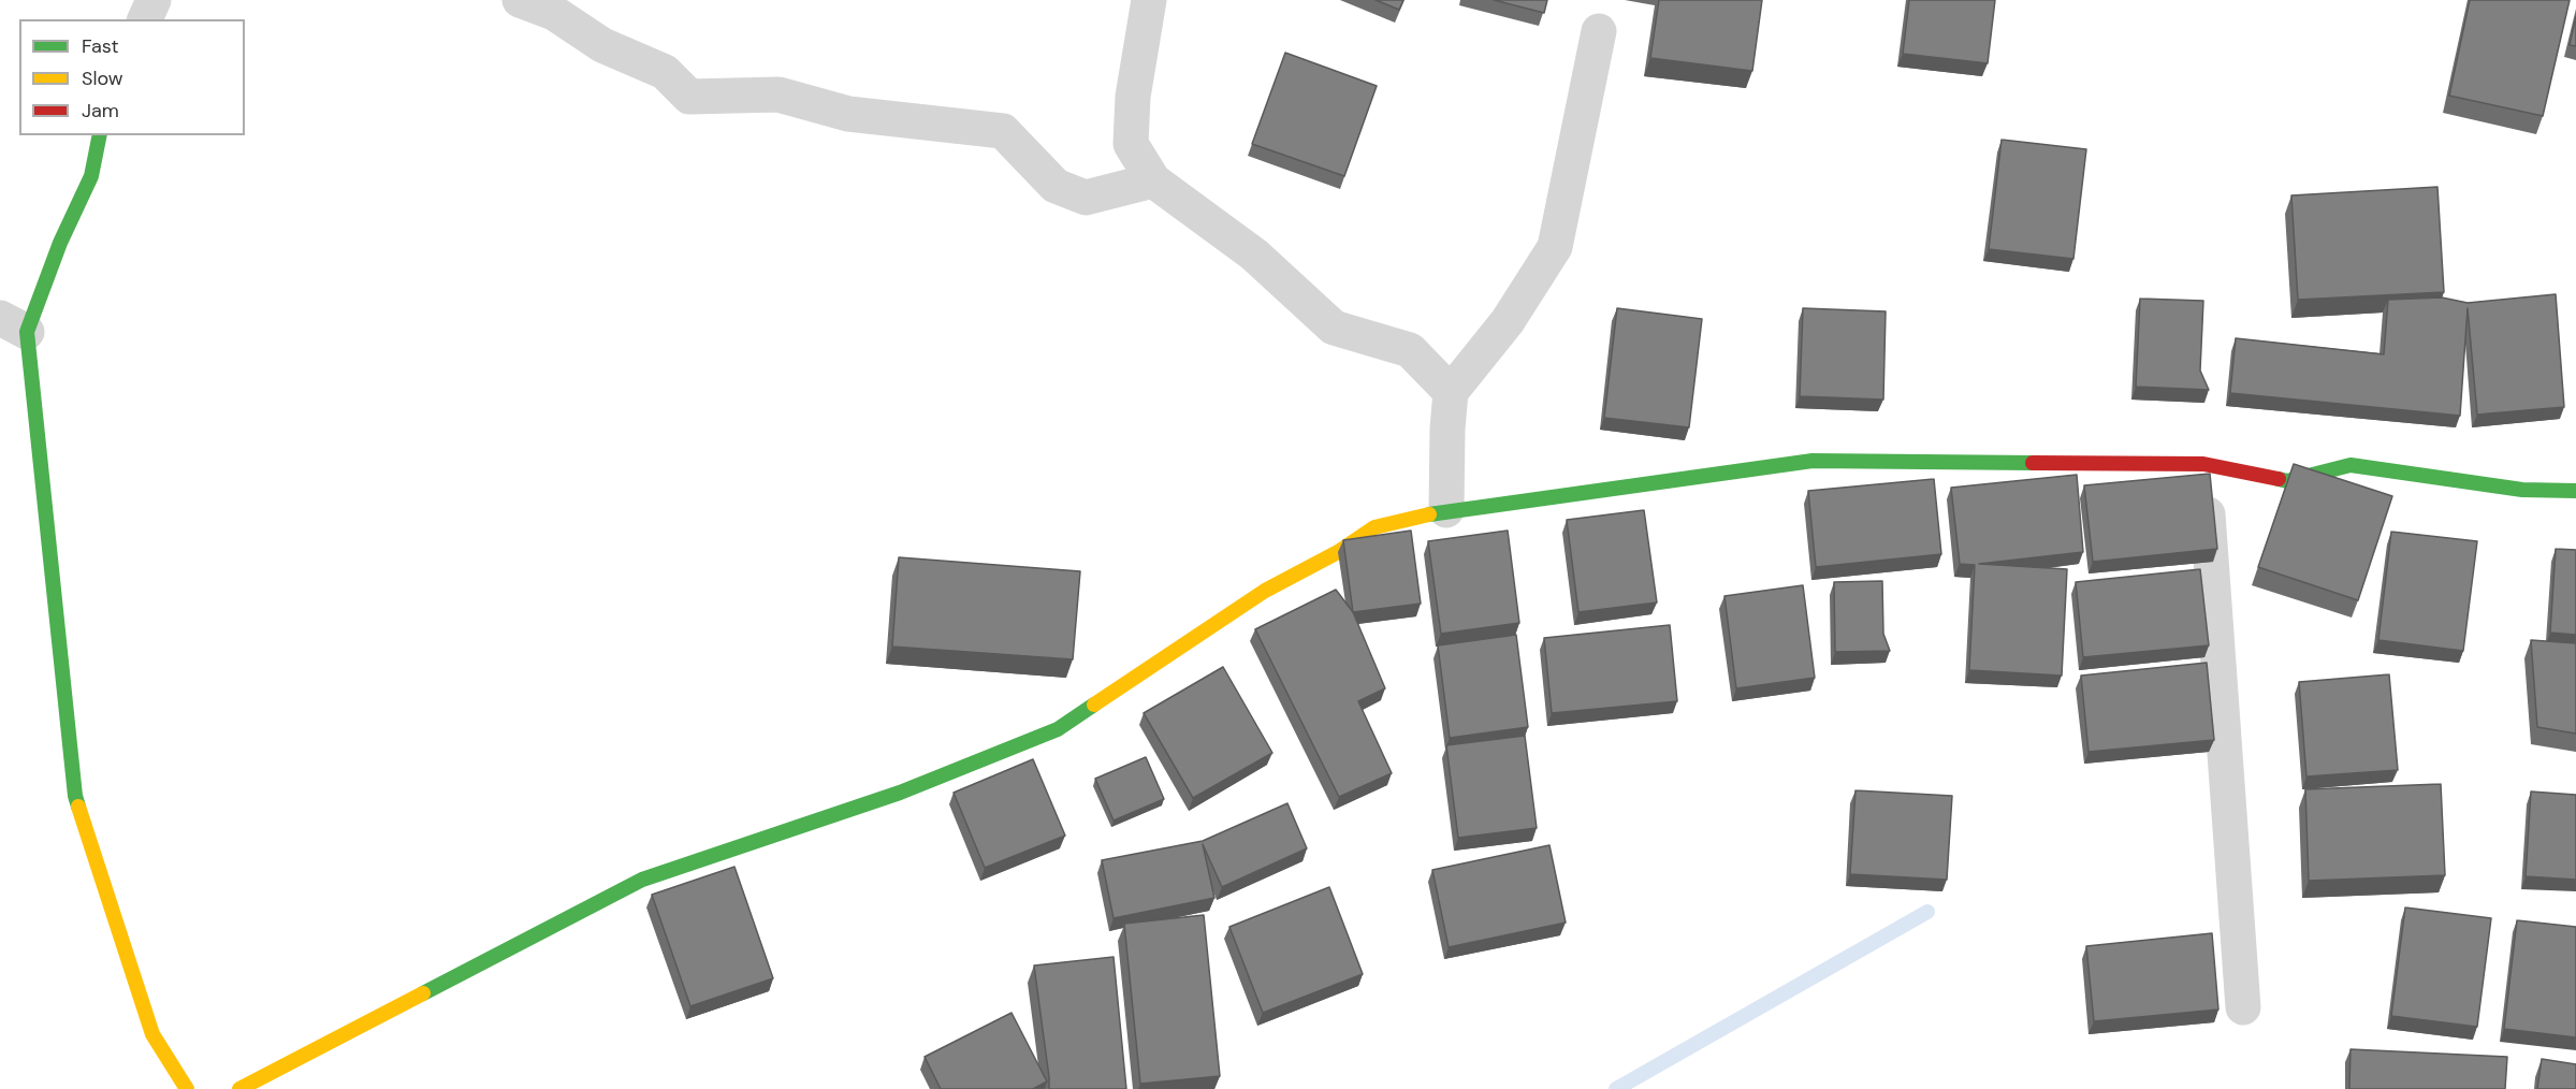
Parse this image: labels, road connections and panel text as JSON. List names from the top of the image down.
{
  "legend": ["Fast", "Slow", "Jam"]
}
